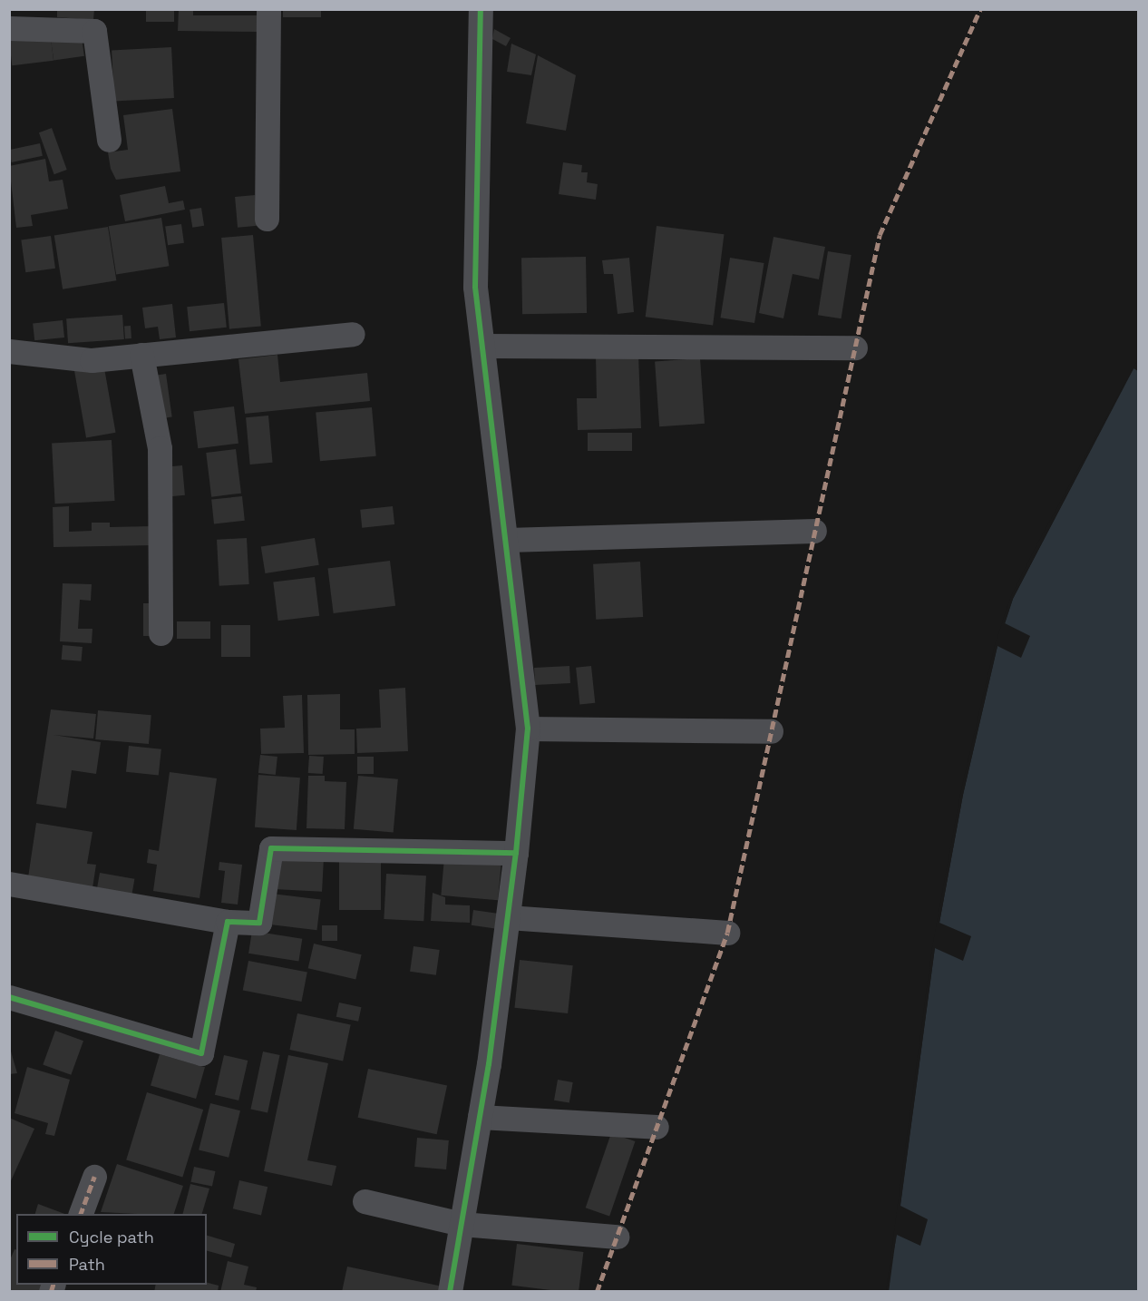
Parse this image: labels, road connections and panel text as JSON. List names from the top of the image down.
{
  "legend": ["Cycle path", "Path"]
}
